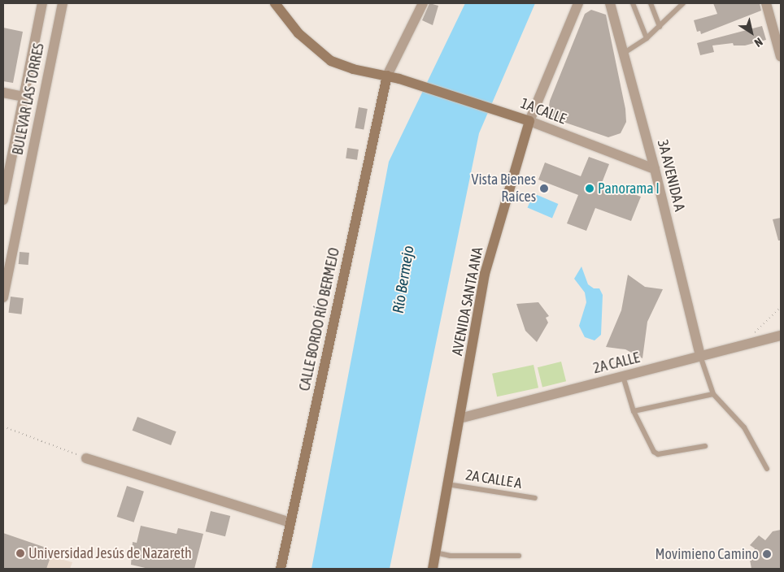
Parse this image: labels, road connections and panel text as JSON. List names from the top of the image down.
{
  "streets": {
    "main road": ["1A CALLE", "AVENIDA SANTA ANA", "CALLE BORDO RÍO BERMEJO"],
    "street": ["BULEVAR LAS TORRES", "3A AVENIDA A", "2A CALLE"],
    "lane": ["2A CALLE A"]
  },
  "crossings": [
    ["1A CALLE", "3A AVENIDA A"],
    ["1A CALLE", "AVENIDA SANTA ANA"],
    ["1A CALLE", "CALLE BORDO RÍO BERMEJO"],
    ["3A AVENIDA A", "2A CALLE"],
    ["AVENIDA SANTA ANA", "2A CALLE"],
    ["AVENIDA SANTA ANA", "2A CALLE A"]
  ],
  "water": ["Río Bermejo"],
  "places": [
    "Vista Bienes Raíces",
    "Panorama I",
    "Universidad Jesús de Nazareth",
    "Movimieno Camino"
  ],
  "north": "bottom right"
}
